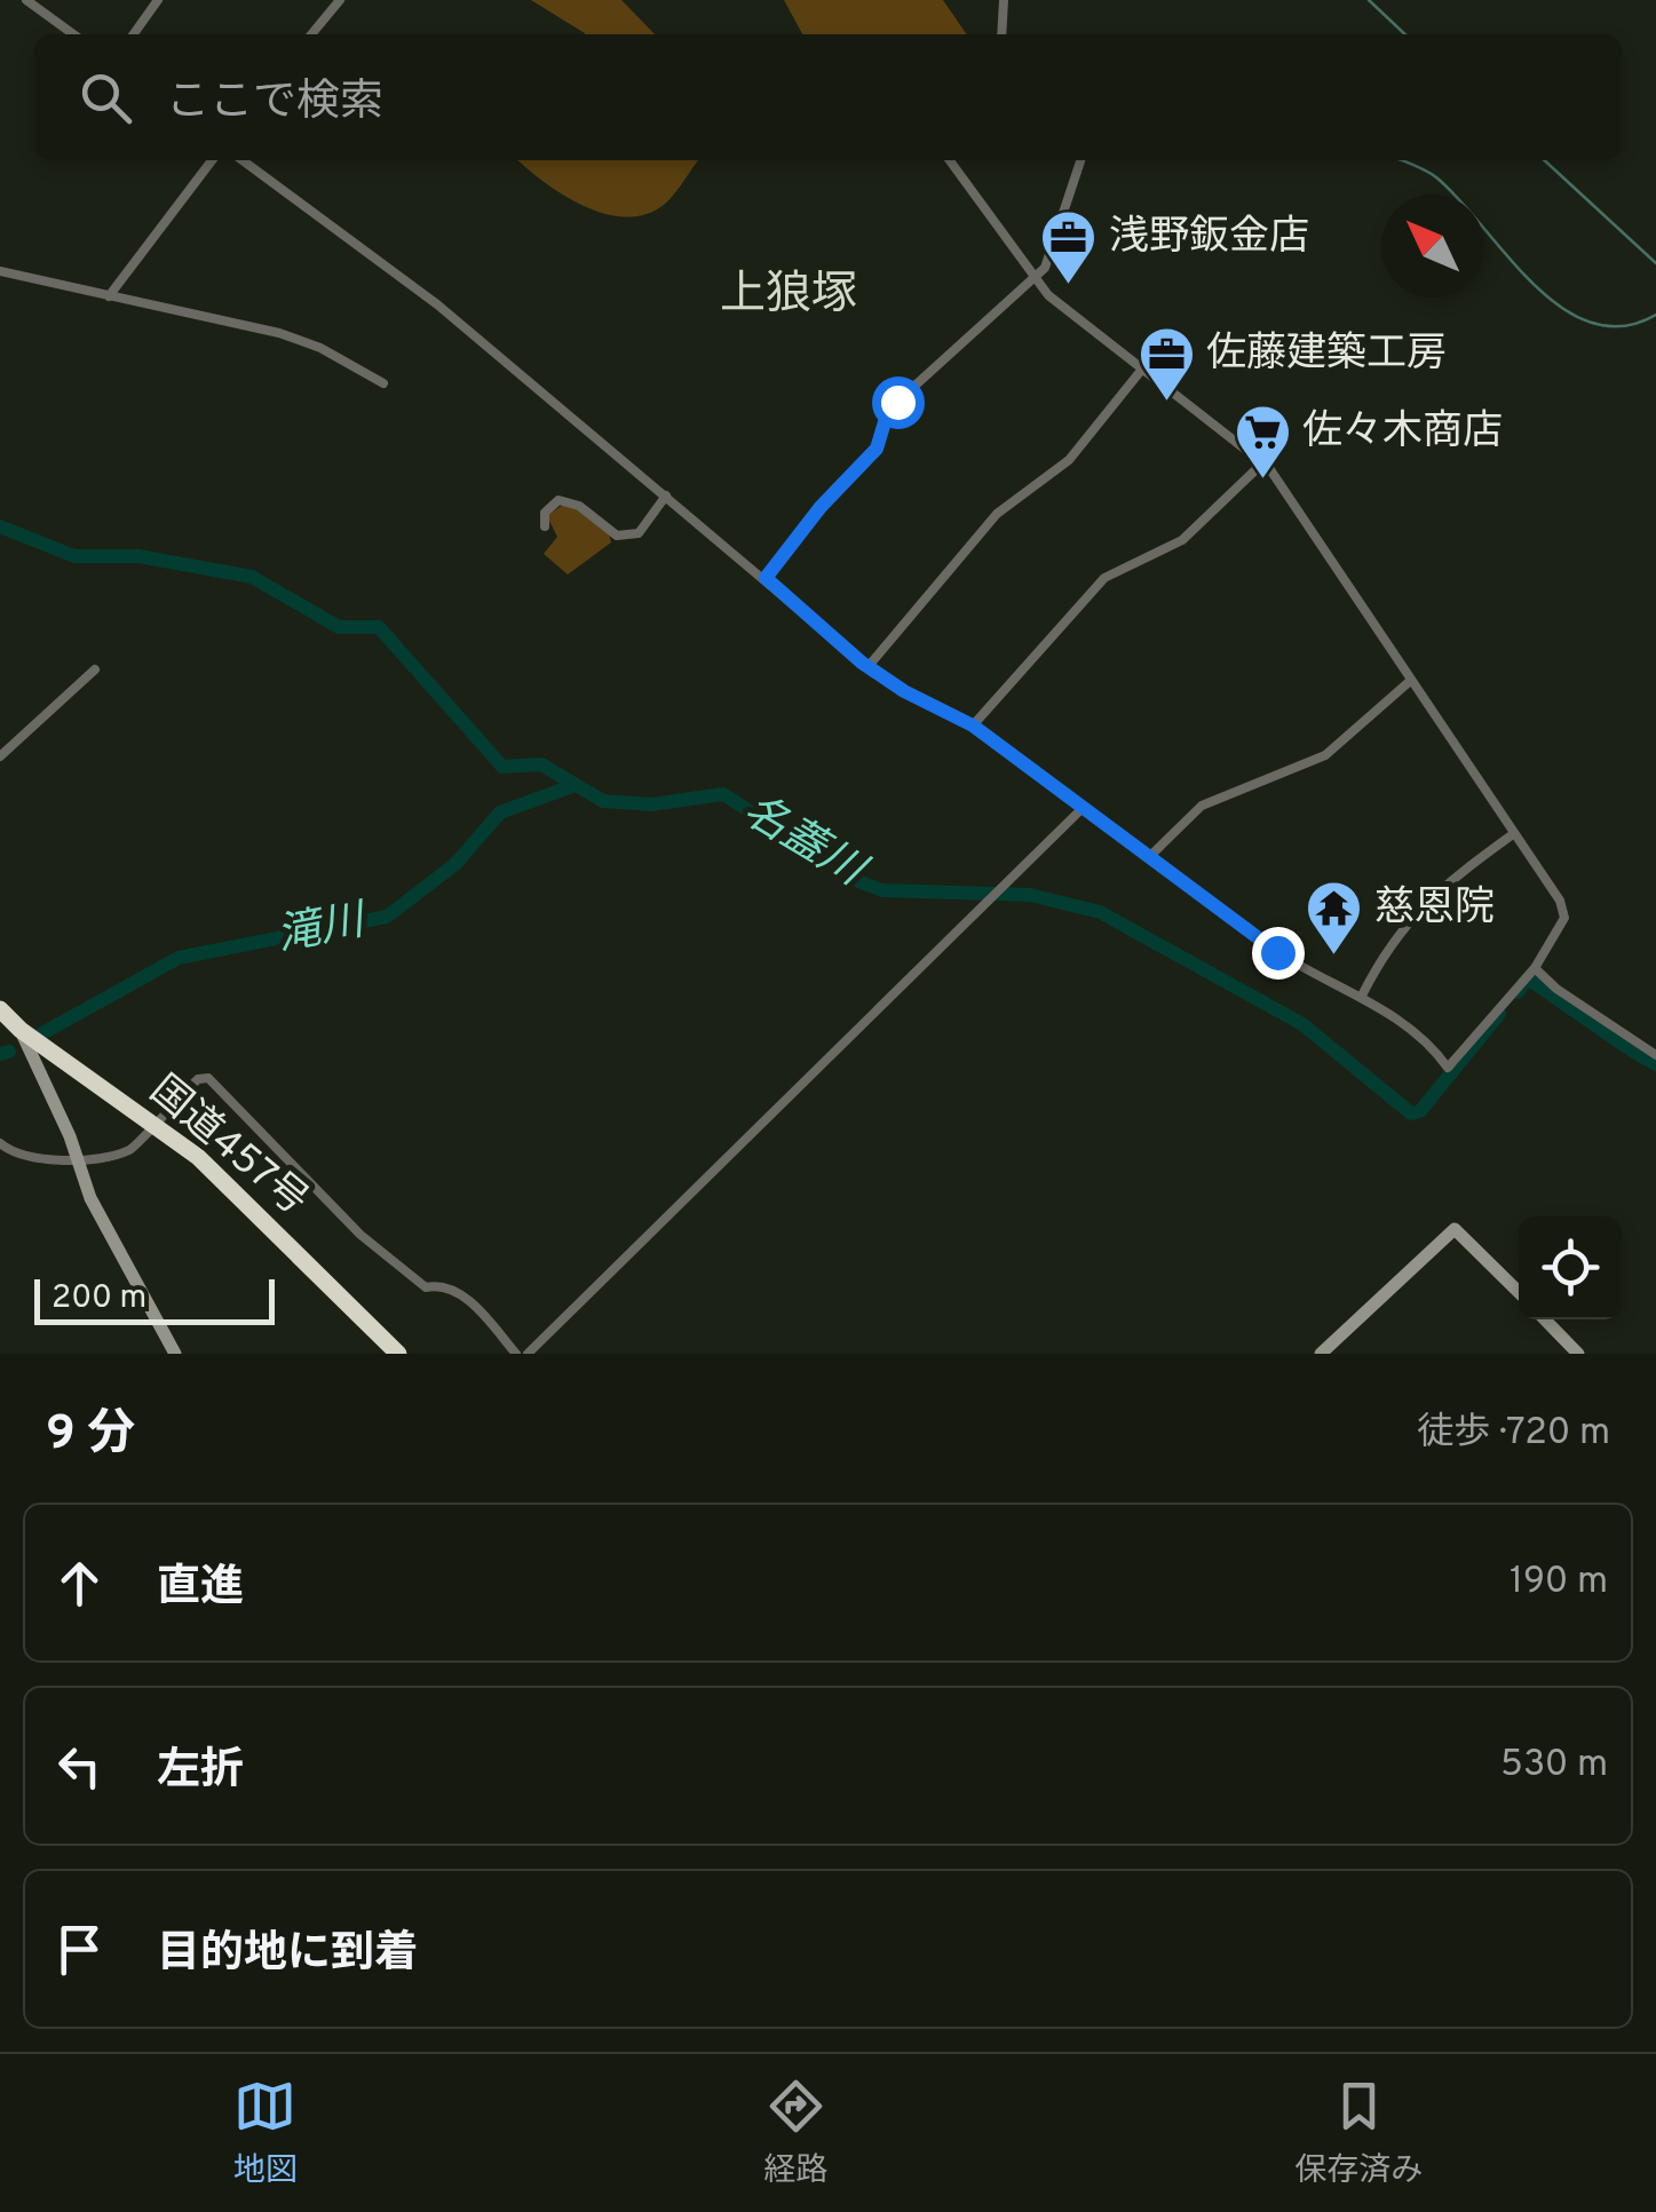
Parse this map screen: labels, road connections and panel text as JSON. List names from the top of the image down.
{
  "streets": {
    "highway": ["国道457号"]
  },
  "districts": ["上狼塚"],
  "water": ["名蓋川", "滝川"],
  "places": {
    "office": ["浅野鈑金店", "佐藤建築工房"],
    "supermarket": ["佐々木商店"],
    "temple": ["慈恩院"]
  },
  "scale_bar": "200 m",
  "north": "top left",
  "page": {
    "search": "ここで検索",
    "scale": "200 m",
    "heading": ["9 分", "徒歩 · 720 m"],
    "list": [
      ["直進", "190 m"],
      ["左折", "530 m"],
      "目的地に到着"
    ],
    "nav": ["地図", "経路", "保存済み"]
  }
}
